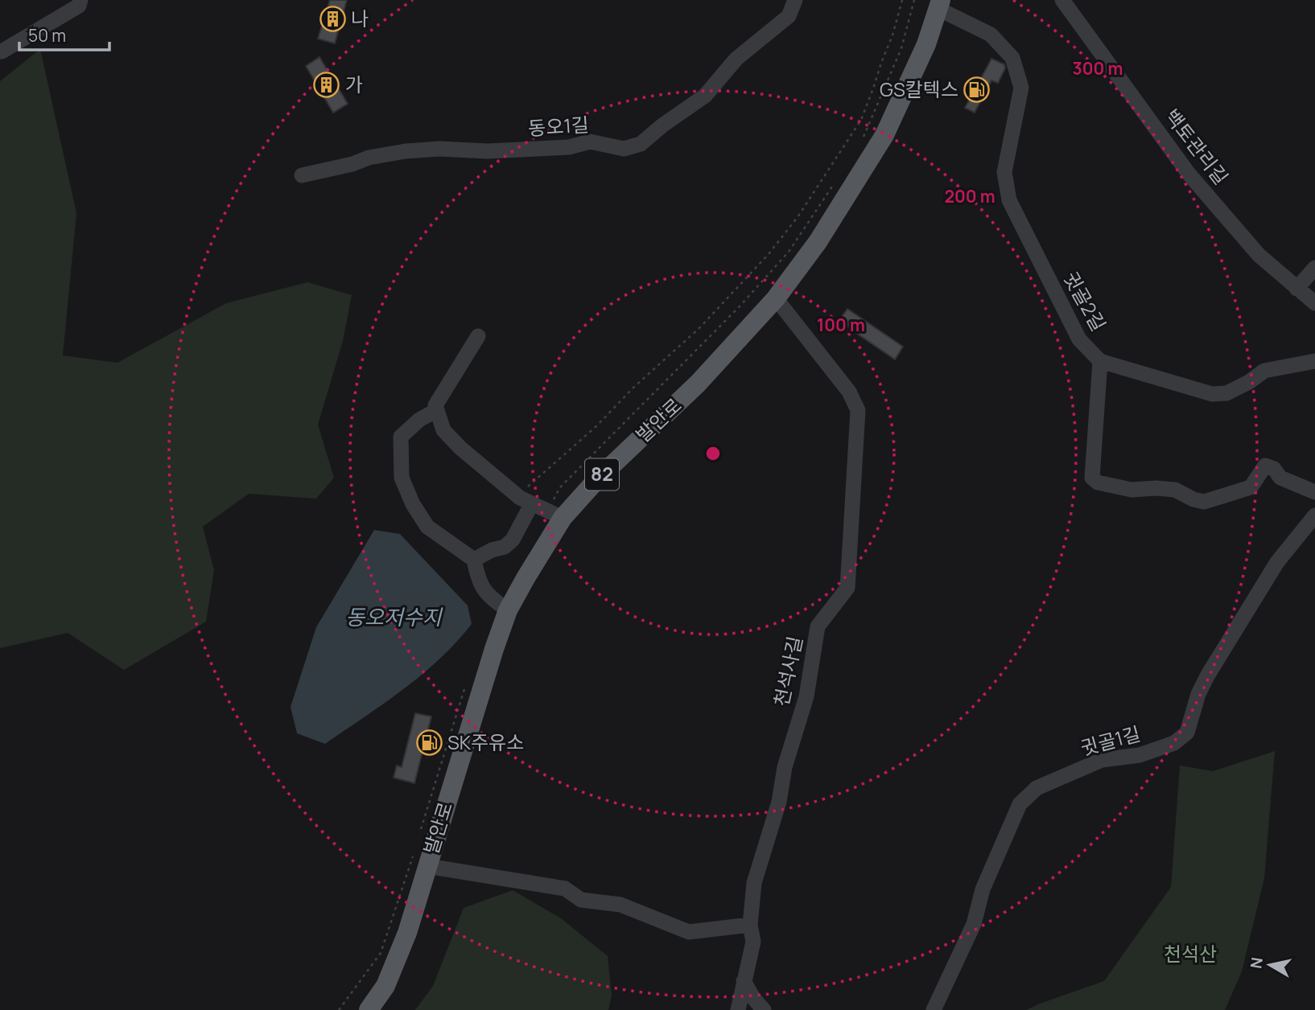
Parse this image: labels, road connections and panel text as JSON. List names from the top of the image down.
{
  "streets": {
    "main road": ["발안로", "82"],
    "lane": [
      "동오1길",
      "백토관리길",
      "귓골2길",
      "천석사길",
      "귓골1길"
    ]
  },
  "crossings": [
    ["귓골2길", "발안로"],
    ["발안로", "천석사길"]
  ],
  "water": ["동오저수지"],
  "parks": ["천석산"],
  "places": {
    "building": ["나", "가"],
    "fuel station": ["GS칼텍스", "SK주유소"]
  },
  "scale_bar": "50 m",
  "north": "left",
  "rings": ["300 m", "200 m", "100 m"]
}
